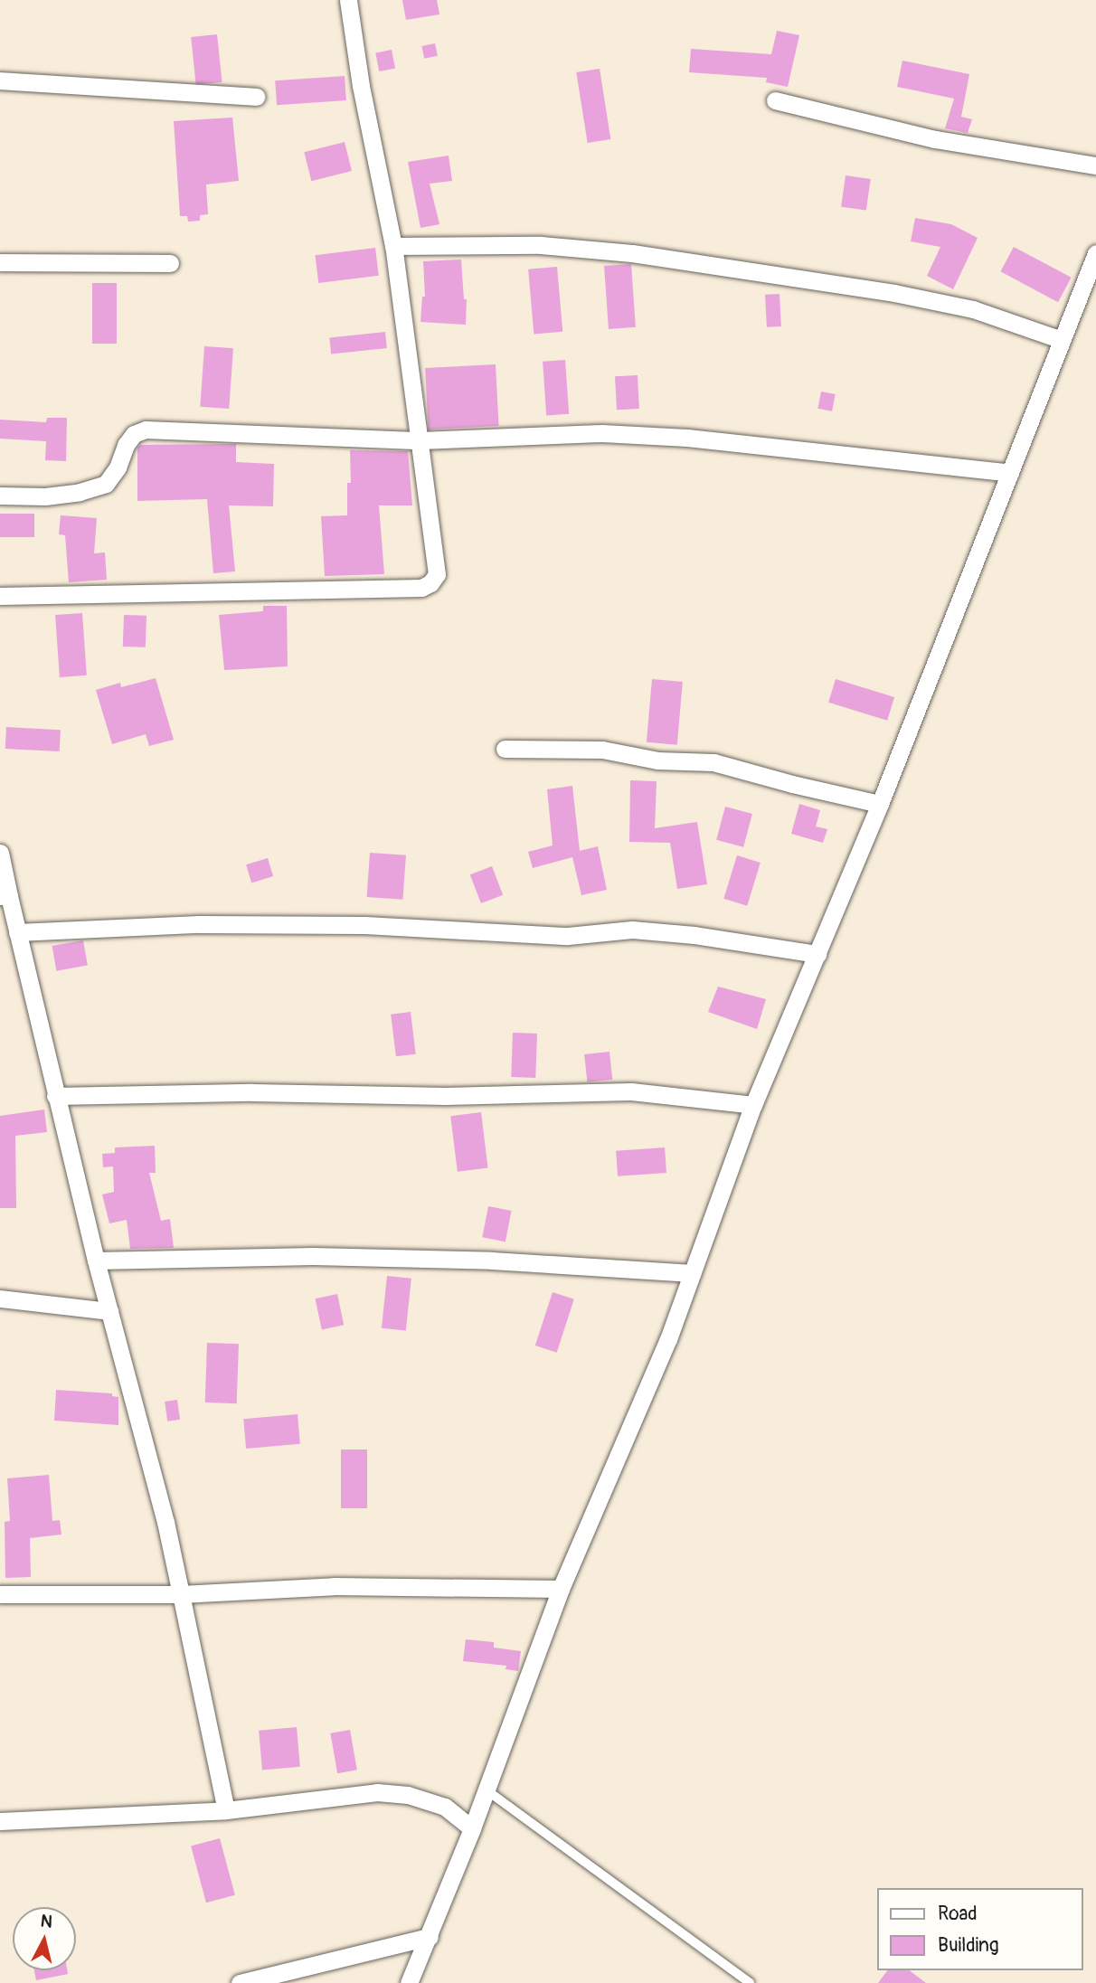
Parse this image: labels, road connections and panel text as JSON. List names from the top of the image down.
{
  "legend": ["Road", "Building"],
  "north": "top"
}
